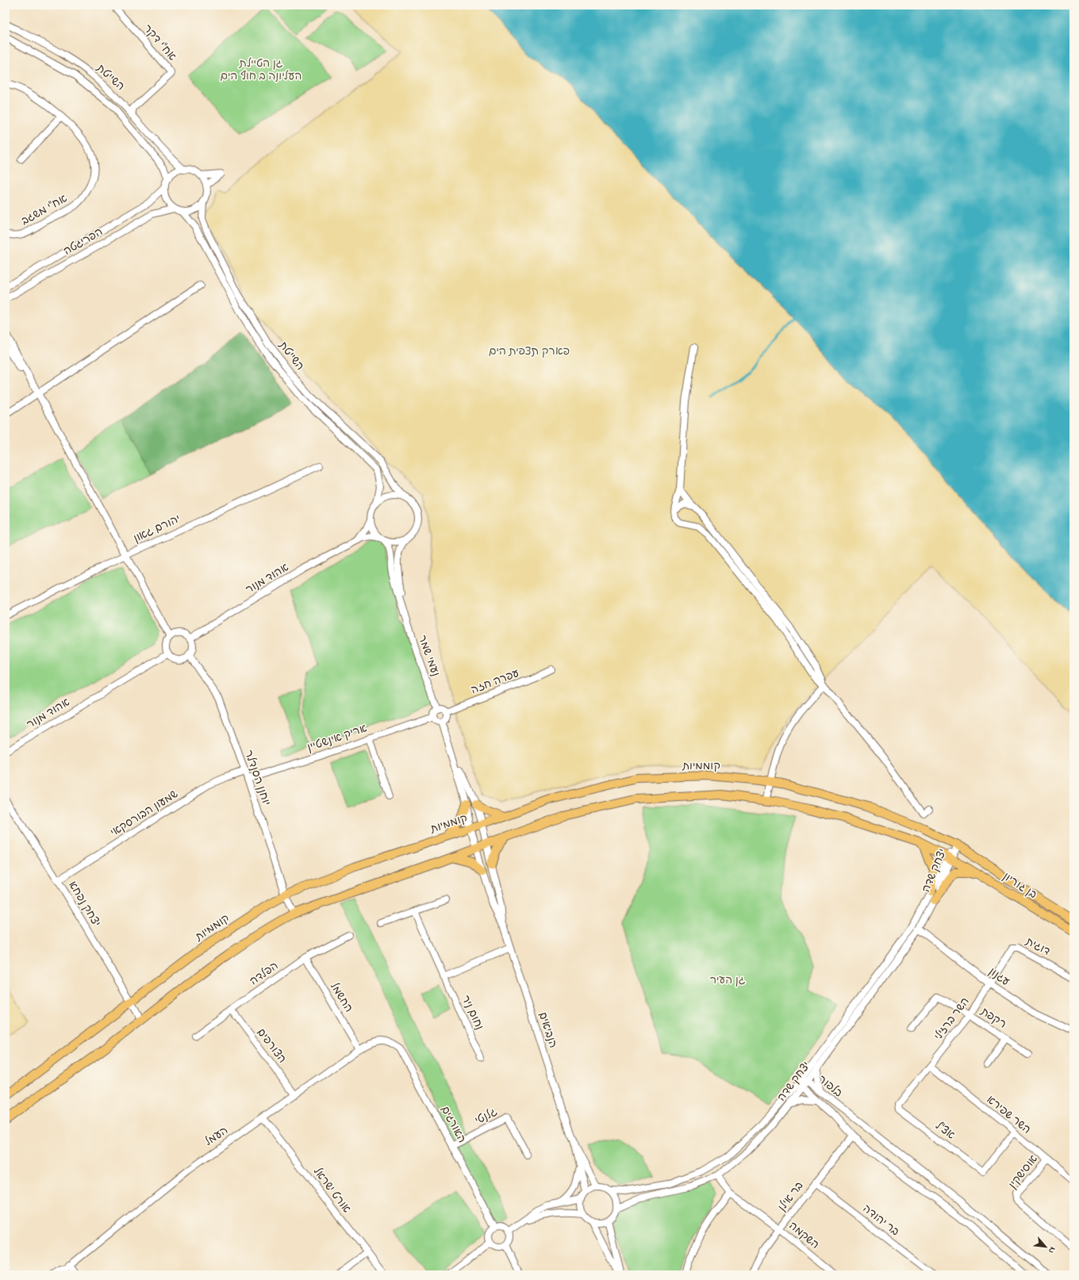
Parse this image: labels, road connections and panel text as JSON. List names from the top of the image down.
{
  "streets": {
    "main road": ["קוממיות", "בן גוריון"],
    "street": [
      "אח\"י דקר",
      "השייטת",
      "אח\"י משגב",
      "הפריגטה",
      "יהורם גאון",
      "אהוד מנור",
      "נעמי שמר",
      "עפרה חזה",
      "אריק אינשטיין",
      "יוחנן הסנדלר",
      "שמעון הבורסקאי",
      "יצחק שדה",
      "יצחק נפחא",
      "דוגית",
      "הפלדה",
      "עגנון",
      "החשמל",
      "נחום ניר",
      "רקפת",
      "השר ברזילי",
      "הנביאים",
      "הצורפים",
      "בלפור",
      "השר שפירא",
      "גלנטי",
      "האורגים",
      "אצ\"ל",
      "העמל",
      "אוסישקין",
      "אורט ישראל",
      "בר אילן",
      "בר יהודה",
      "השקמה"
    ]
  },
  "crossings": [
    ["השייטת", "הפריגטה"],
    ["השייטת", "אהוד מנור"],
    ["השייטת", "נעמי שמר"],
    ["אהוד מנור", "נעמי שמר"],
    ["אהוד מנור", "יוחנן הסנדלר"],
    ["נעמי שמר", "עפרה חזה"],
    ["נעמי שמר", "אריק אינשטיין"],
    ["עפרה חזה", "אריק אינשטיין"],
    ["אריק אינשטיין", "יוחנן הסנדלר"],
    ["קוממיות", "יוחנן הסנדלר"],
    ["קוממיות", "יצחק שדה"],
    ["קוממיות", "בן גוריון"],
    ["קוממיות", "יצחק נפחא"],
    ["קוממיות", "הנביאים"],
    ["יוחנן הסנדלר", "שמעון הבורסקאי"],
    ["שמעון הבורסקאי", "יצחק נפחא"],
    ["יצחק שדה", "בן גוריון"],
    ["יצחק שדה", "עגנון"],
    ["יצחק שדה", "הנביאים"],
    ["יצחק שדה", "בלפור"],
    ["יצחק שדה", "השקמה"],
    ["דוגית", "עגנון"],
    ["דוגית", "השר ברזילי"],
    ["הפלדה", "החשמל"],
    ["הפלדה", "הצורפים"],
    ["עגנון", "השר ברזילי"],
    ["החשמל", "העמל"],
    ["רקפת", "השר ברזילי"],
    ["השר ברזילי", "השר שפירא"],
    ["השר ברזילי", "אצ\"ל"],
    ["הצורפים", "העמל"],
    ["בלפור", "בר אילן"],
    ["השר שפירא", "אצ\"ל"],
    ["השר שפירא", "אוסישקין"],
    ["גלנטי", "האורגים"],
    ["האורגים", "העמל"],
    ["העמל", "אורט ישראל"],
    ["בר אילן", "בר יהודה"],
    ["בר אילן", "השקמה"]
  ],
  "parks": ["גן הטיילת העליונה ב חוף הים", "פארק תצפית הים", "גן העיר"],
  "north": "bottom right"
}
